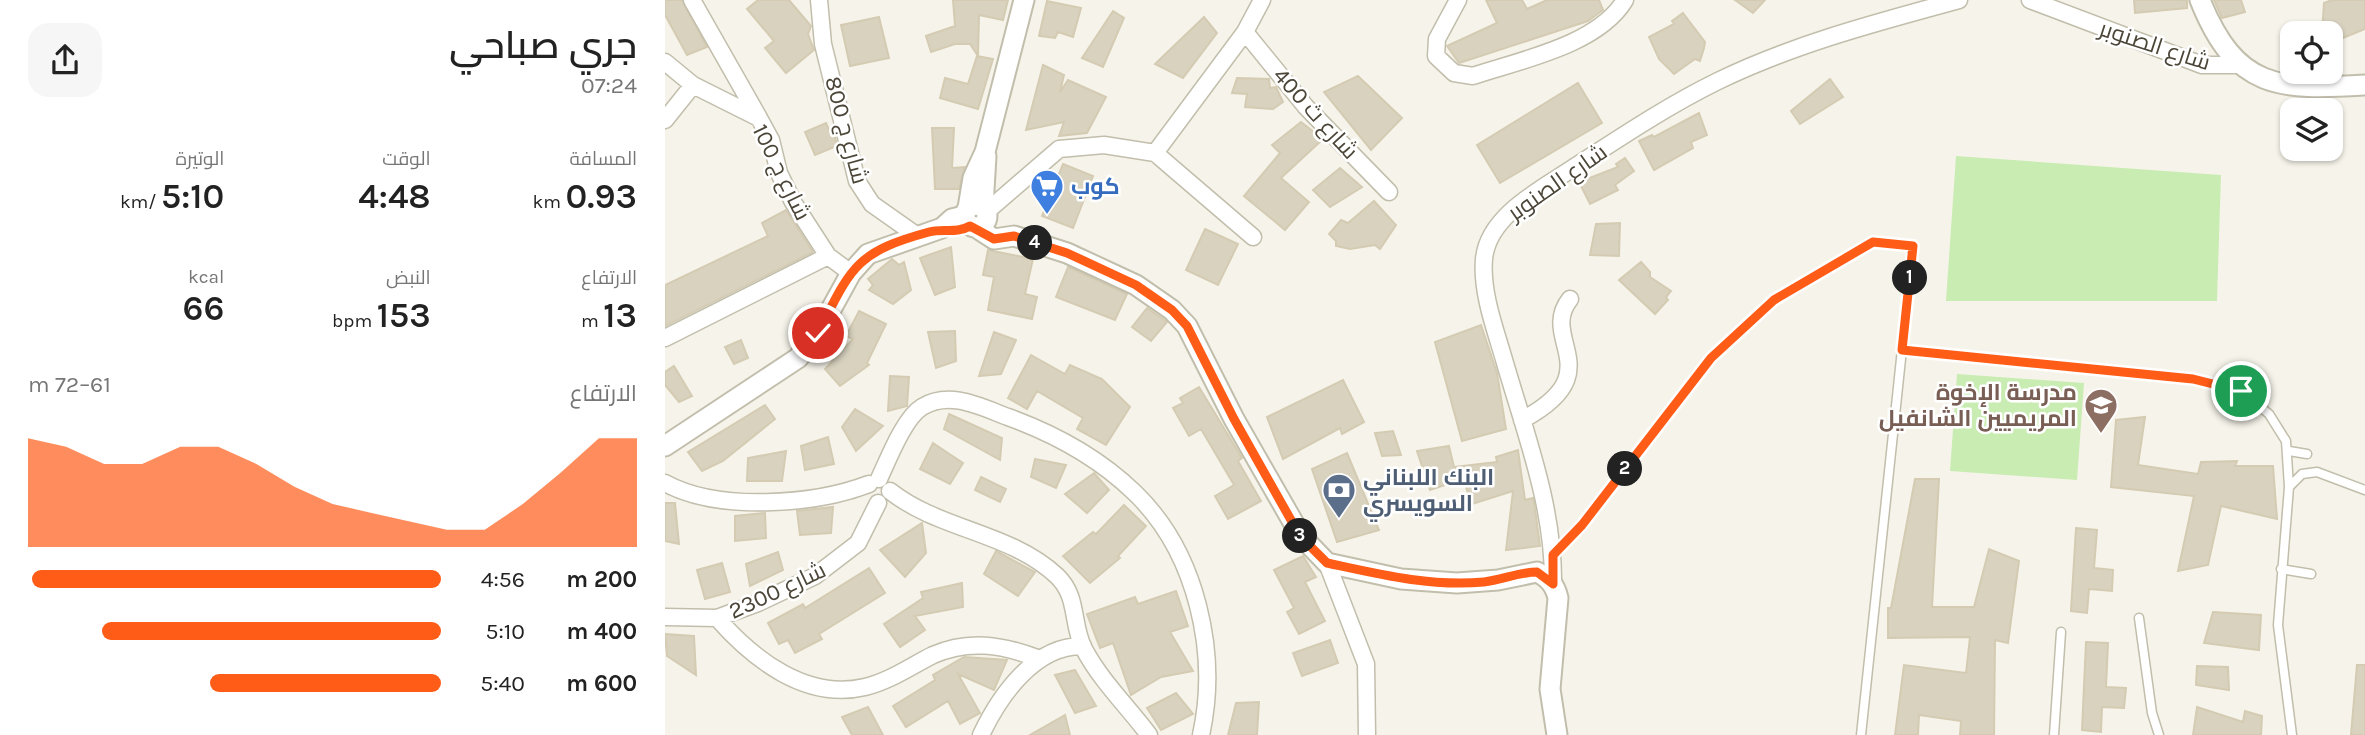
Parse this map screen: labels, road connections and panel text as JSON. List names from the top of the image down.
{
  "streets": {
    "street": [
      "شارع الصنوبر",
      "شارع ث 400",
      "شارع ج 800",
      "شارع ج 100",
      "شارع 2300"
    ]
  },
  "places": {
    "supermarket": ["كوب"],
    "school or university": ["مدرسة الإخوة المريميين الشانفيل"],
    "bank": ["البنك اللبناني السويسري"]
  },
  "page": {
    "heading": ["جري صباحي", "07:24"],
    "stats": [
      ["المسافة", "0.93 km"],
      ["الوقت", "4:48"],
      ["الوتيرة", "5:10 /km"],
      ["الارتفاع", "13 m"],
      ["النبض", "153 bpm"],
      ["kcal", "66"]
    ],
    "pins": [
      "4",
      "1",
      "2",
      "3"
    ],
    "chart": ["الارتفاع", "61–72 m"],
    "list": [
      {
        "name": "200 m",
        "note": "4:56"
      },
      {
        "name": "400 m",
        "note": "5:10"
      },
      {
        "name": "600 m",
        "note": "5:40"
      }
    ]
  }
}
